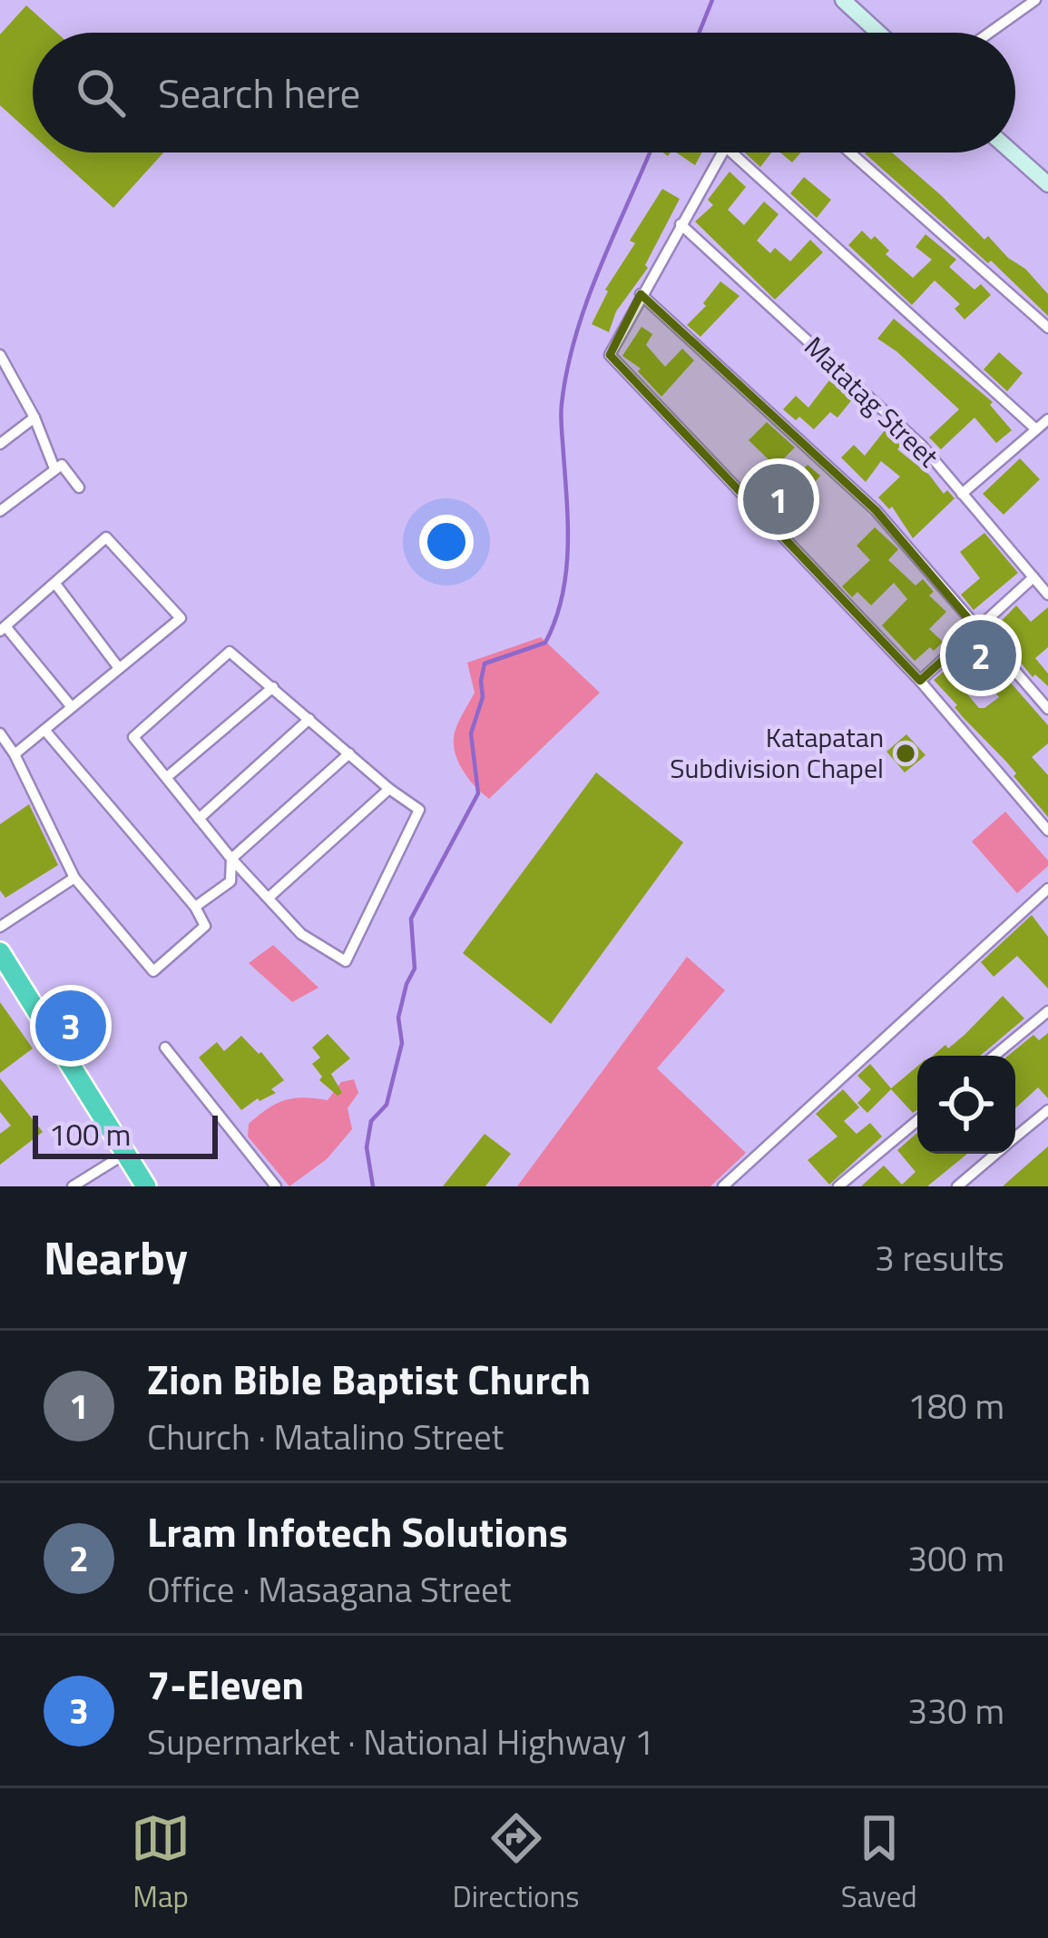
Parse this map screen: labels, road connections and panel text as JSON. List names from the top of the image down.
{
  "streets": {
    "street": ["Matatag Street"]
  },
  "places": ["Katapatan Subdivision Chapel"],
  "scale_bar": "100 m",
  "page": {
    "search": "Search here",
    "pins": ["1", "2", "3"],
    "scale": "100 m",
    "heading": ["Nearby", "3 results"],
    "list": [
      {
        "mark": "1",
        "name": "Zion Bible Baptist Church",
        "note": "Church · Matalino Street",
        "value": "180 m"
      },
      {
        "mark": "2",
        "name": "Lram Infotech Solutions",
        "note": "Office · Masagana Street",
        "value": "300 m"
      },
      {
        "mark": "3",
        "name": "7-Eleven",
        "note": "Supermarket · National Highway 1",
        "value": "330 m"
      }
    ],
    "nav": ["Map", "Directions", "Saved"]
  }
}
